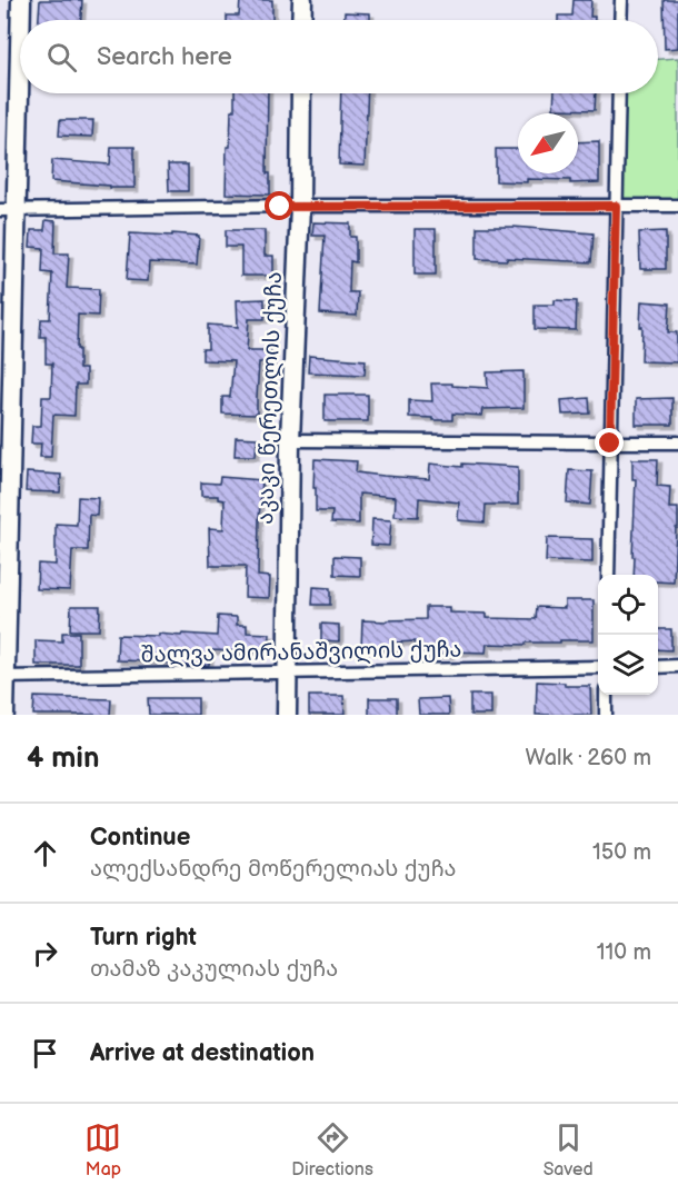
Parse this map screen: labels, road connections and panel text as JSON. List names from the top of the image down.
{
  "streets": {
    "main road": ["აკაკი წერეთლის ქუჩა"],
    "street": ["შალვა ამირანაშვილის ქუჩა"]
  },
  "crossings": [
    ["აკაკი წერეთლის ქუჩა", "შალვა ამირანაშვილის ქუჩა"]
  ],
  "north": "bottom left",
  "page": {
    "search": "Search here",
    "heading": ["4 min", "Walk · 260 m"],
    "list": [
      ["Continue", "ალექსანდრე მოწერელიას ქუჩა", "150 m"],
      ["Turn right", "თამაზ კაკულიას ქუჩა", "110 m"],
      "Arrive at destination"
    ],
    "nav": ["Map", "Directions", "Saved"]
  }
}
